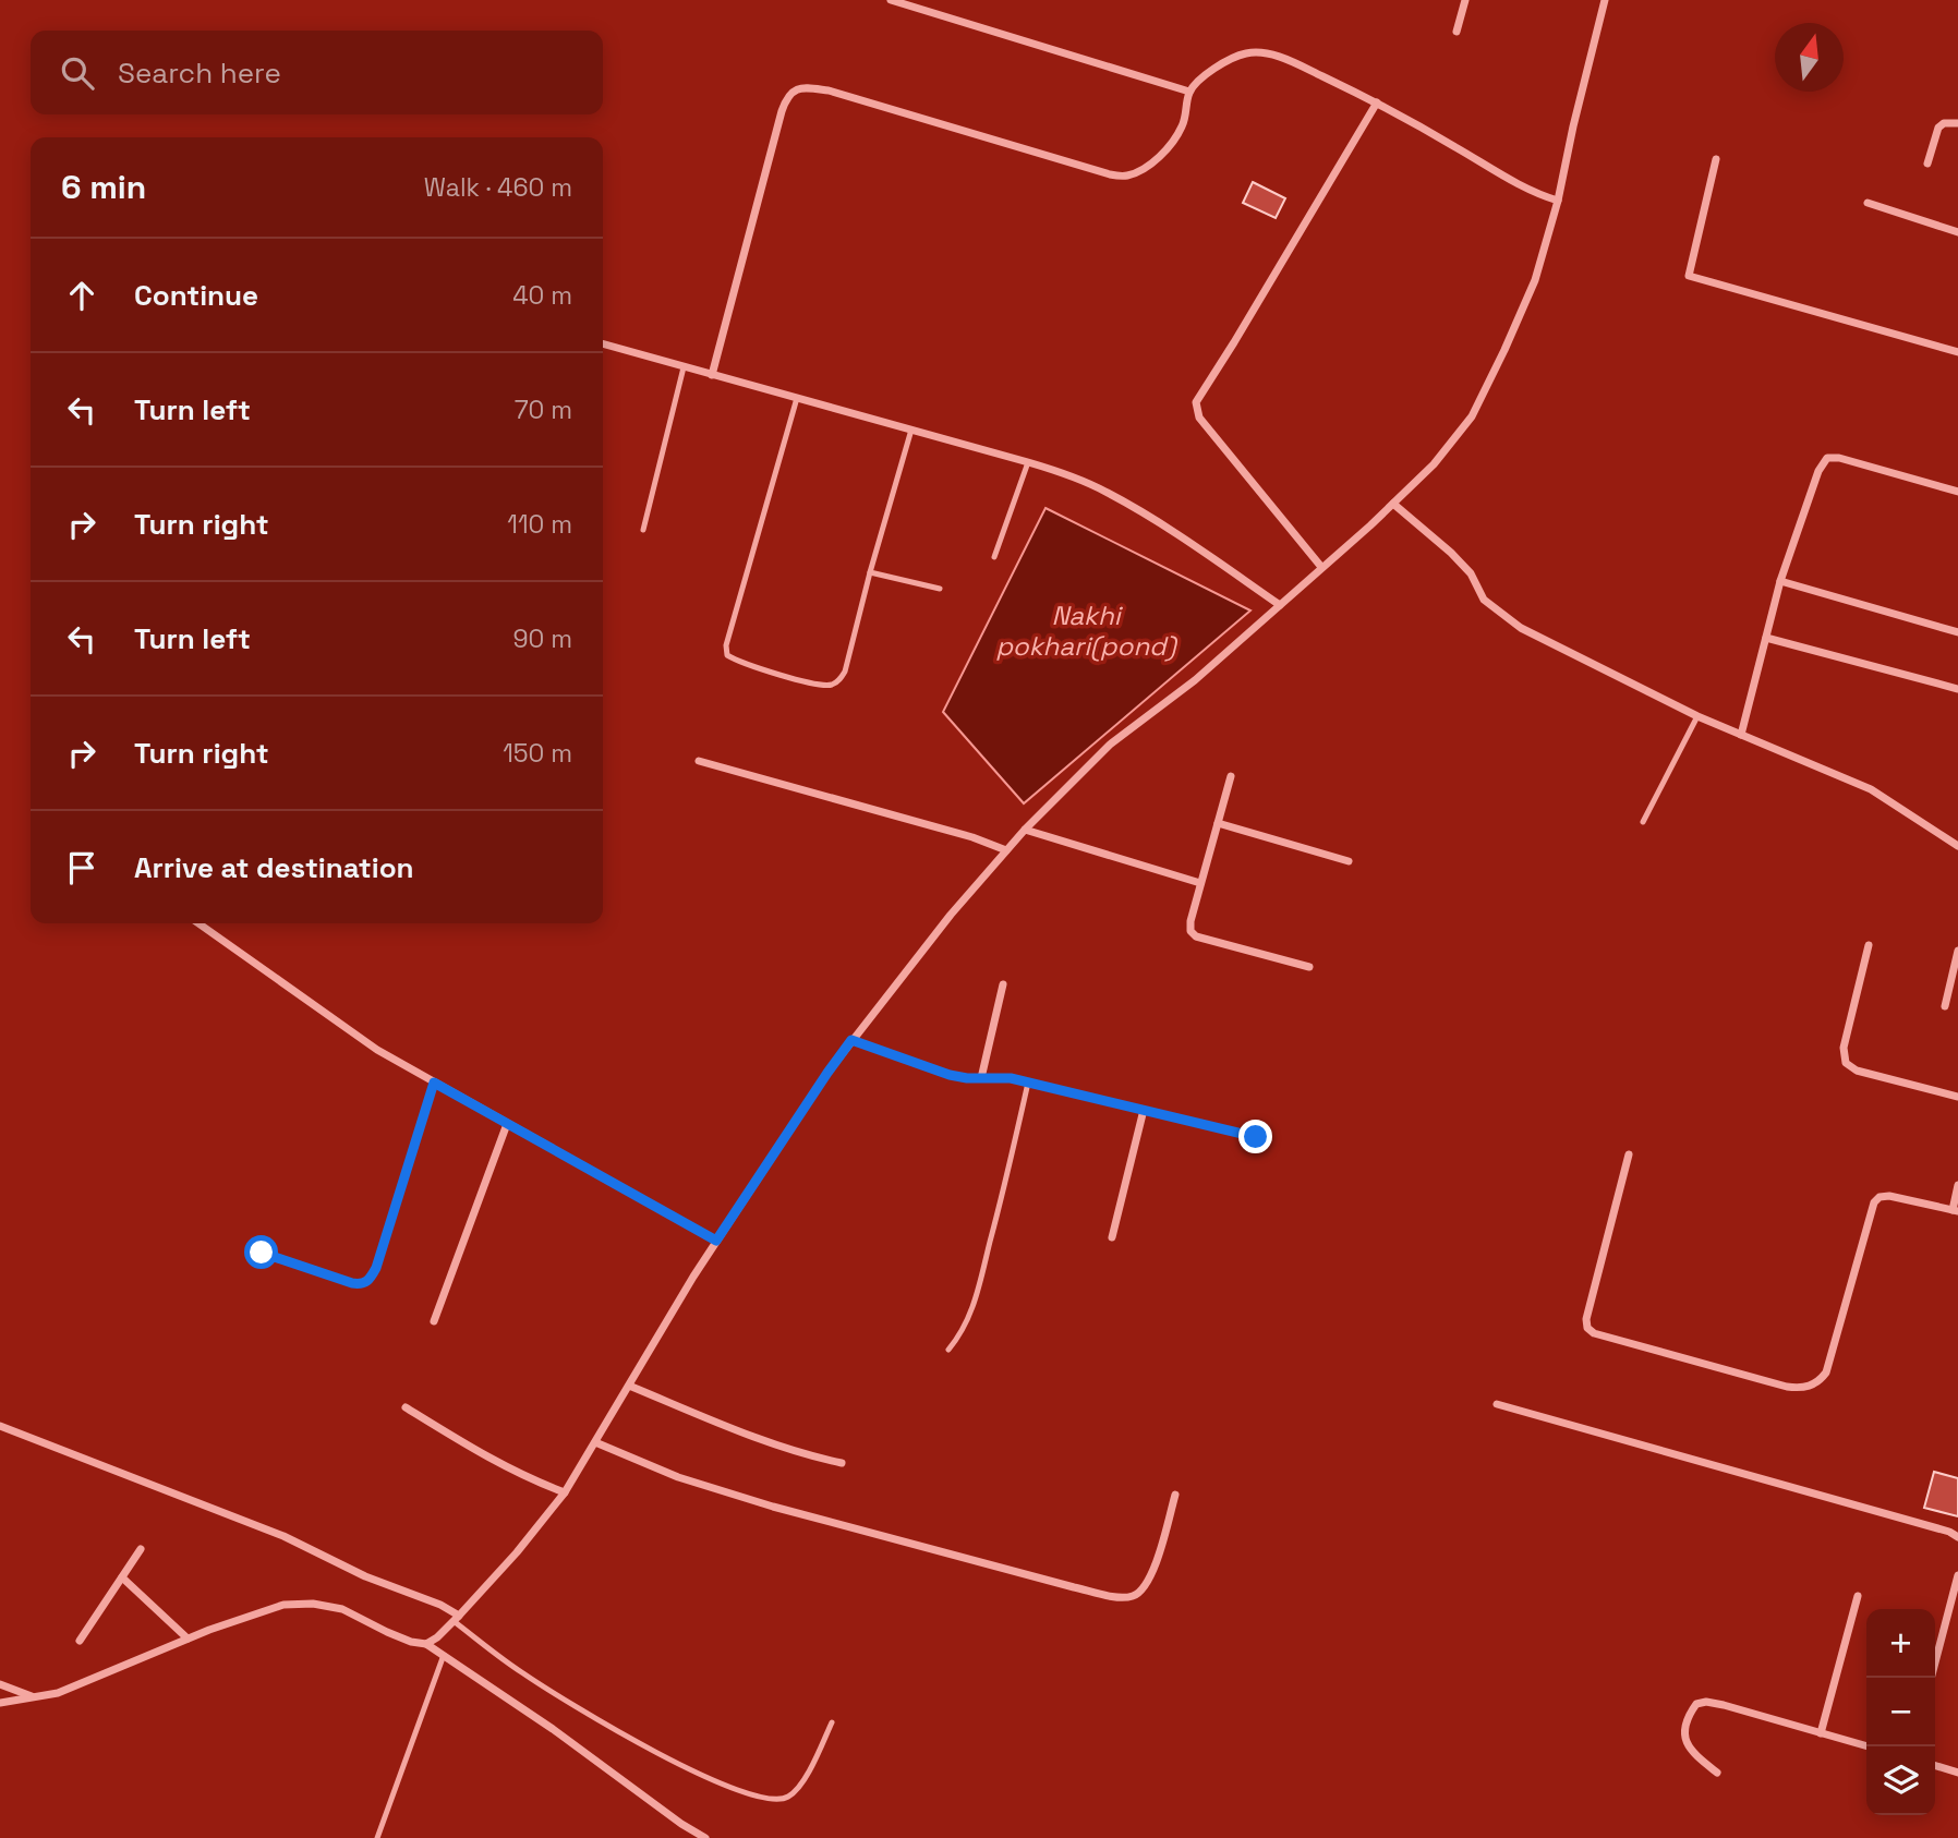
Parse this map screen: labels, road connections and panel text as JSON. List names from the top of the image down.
{
  "water": ["Nakhi pokhari(pond)"],
  "north": "top",
  "page": {
    "search": "Search here",
    "heading": ["6 min", "Walk · 460 m"],
    "list": [
      ["Continue", "40 m"],
      ["Turn left", "70 m"],
      ["Turn right", "110 m"],
      ["Turn left", "90 m"],
      ["Turn right", "150 m"],
      "Arrive at destination"
    ],
    "map_buttons": ["+", "−"]
  }
}
